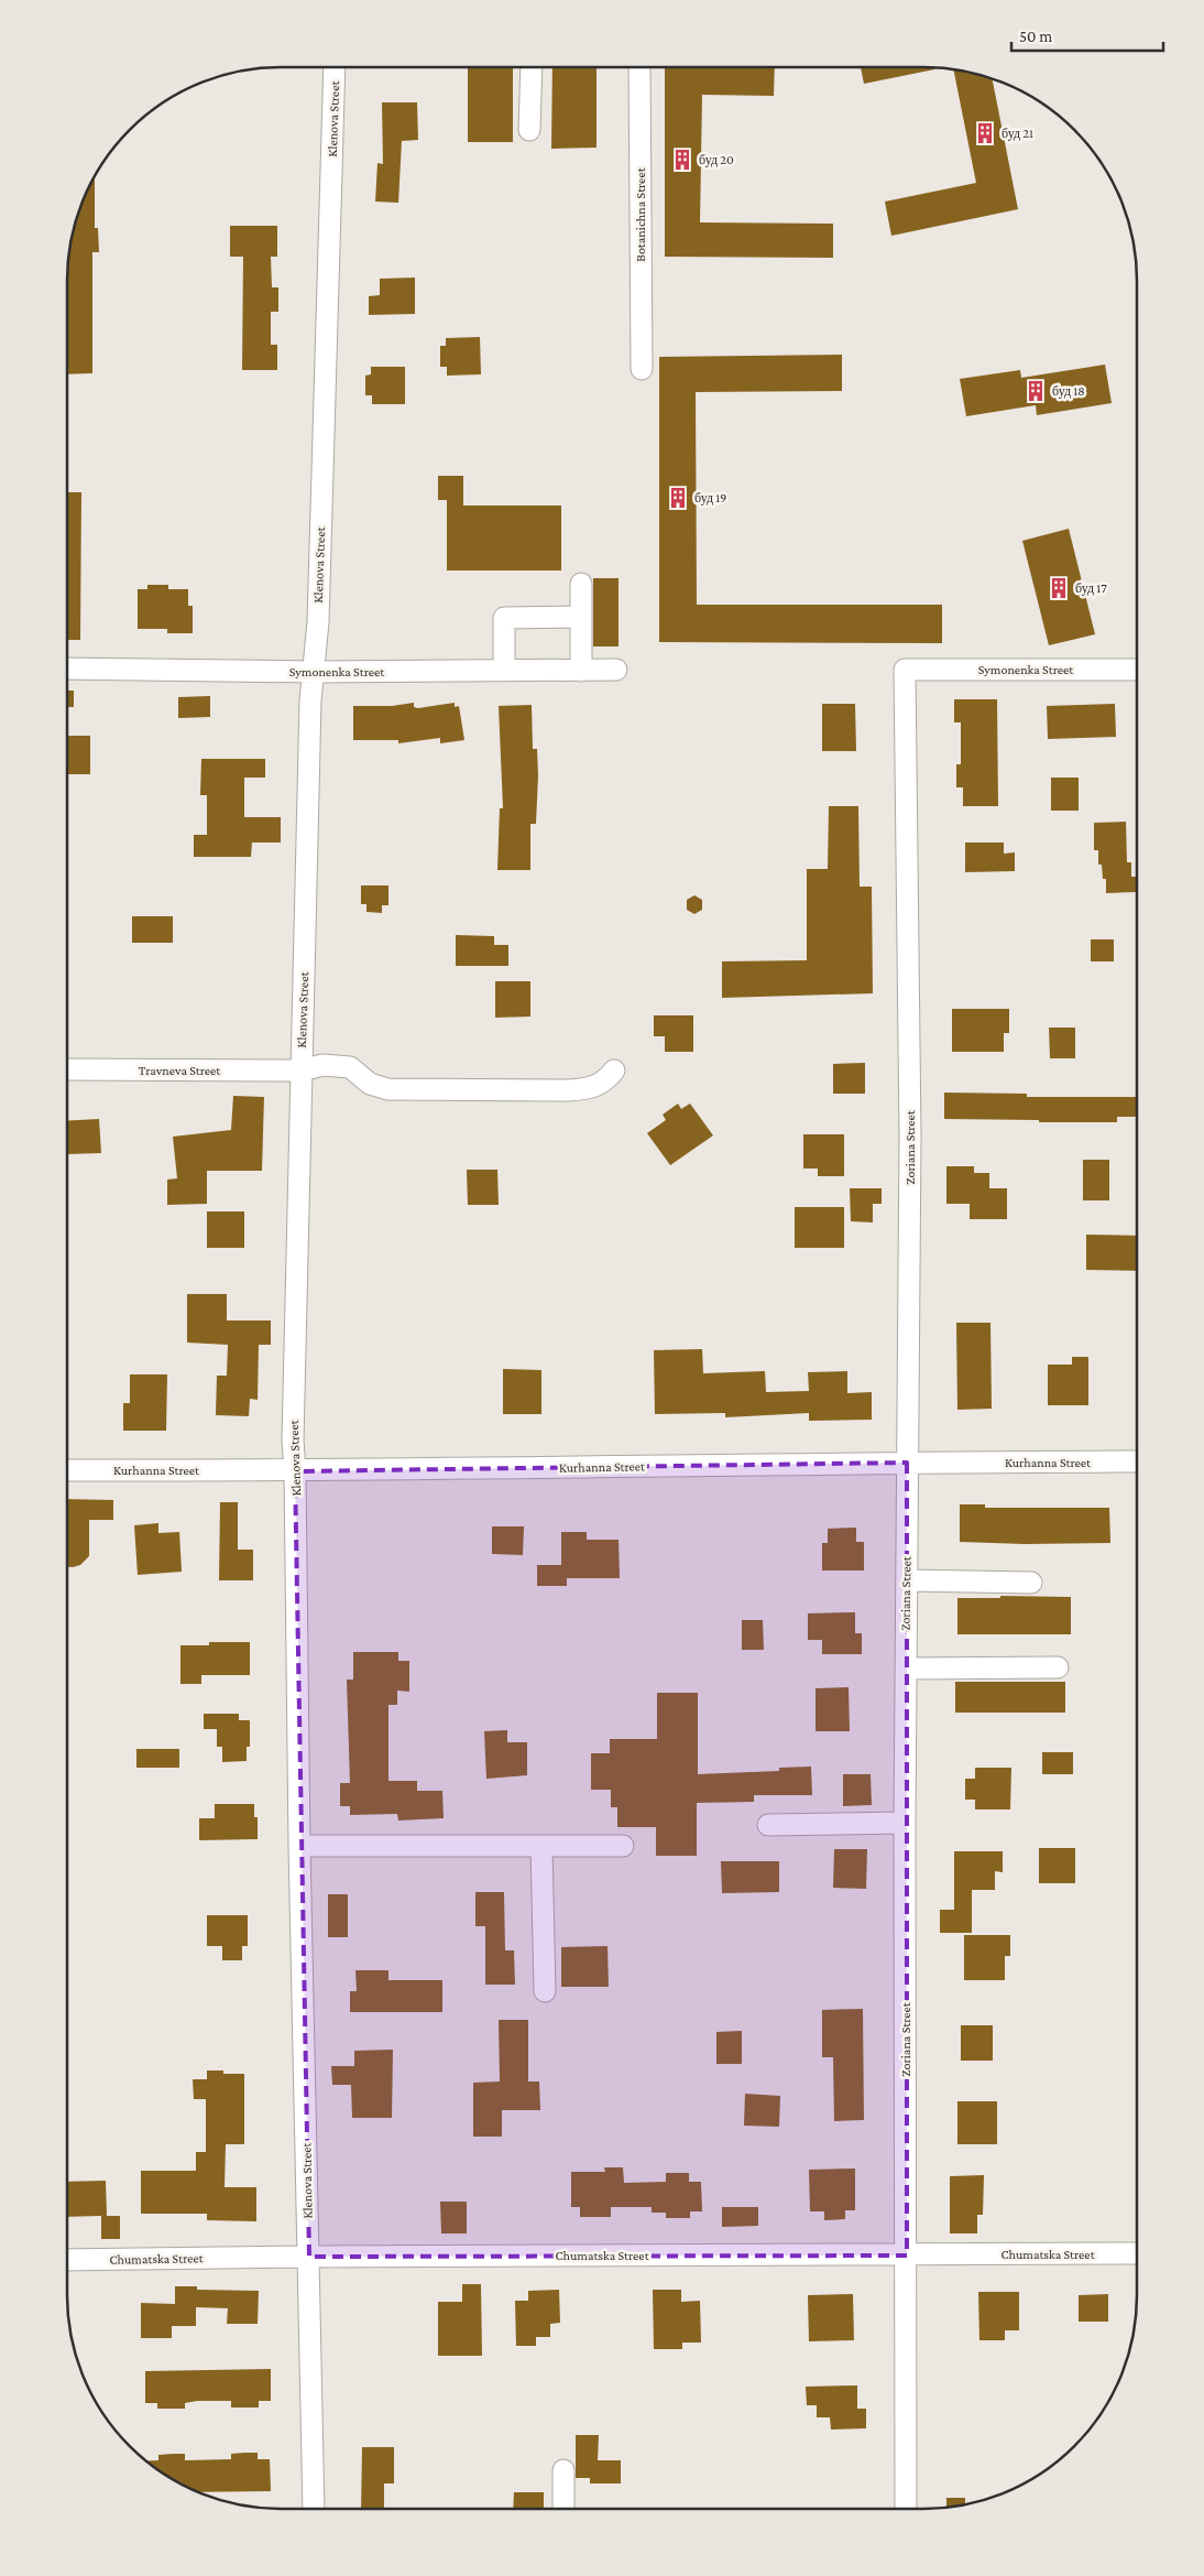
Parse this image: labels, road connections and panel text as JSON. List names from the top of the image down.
{
  "streets": {
    "street": [
      "Klenova Street",
      "Botanichna Street",
      "Symonenka Street",
      "Travneva Street",
      "Zoriana Street",
      "Kurhanna Street",
      "Chumatska Street"
    ]
  },
  "crossings": [
    ["Klenova Street", "Symonenka Street"],
    ["Klenova Street", "Travneva Street"],
    ["Klenova Street", "Kurhanna Street"],
    ["Klenova Street", "Chumatska Street"],
    ["Symonenka Street", "Zoriana Street"],
    ["Zoriana Street", "Kurhanna Street"],
    ["Zoriana Street", "Chumatska Street"]
  ],
  "places": {
    "building": [
      "буд 21",
      "буд 20",
      "буд 18",
      "буд 19",
      "буд 17"
    ]
  },
  "scale_bar": "50 m"
}
